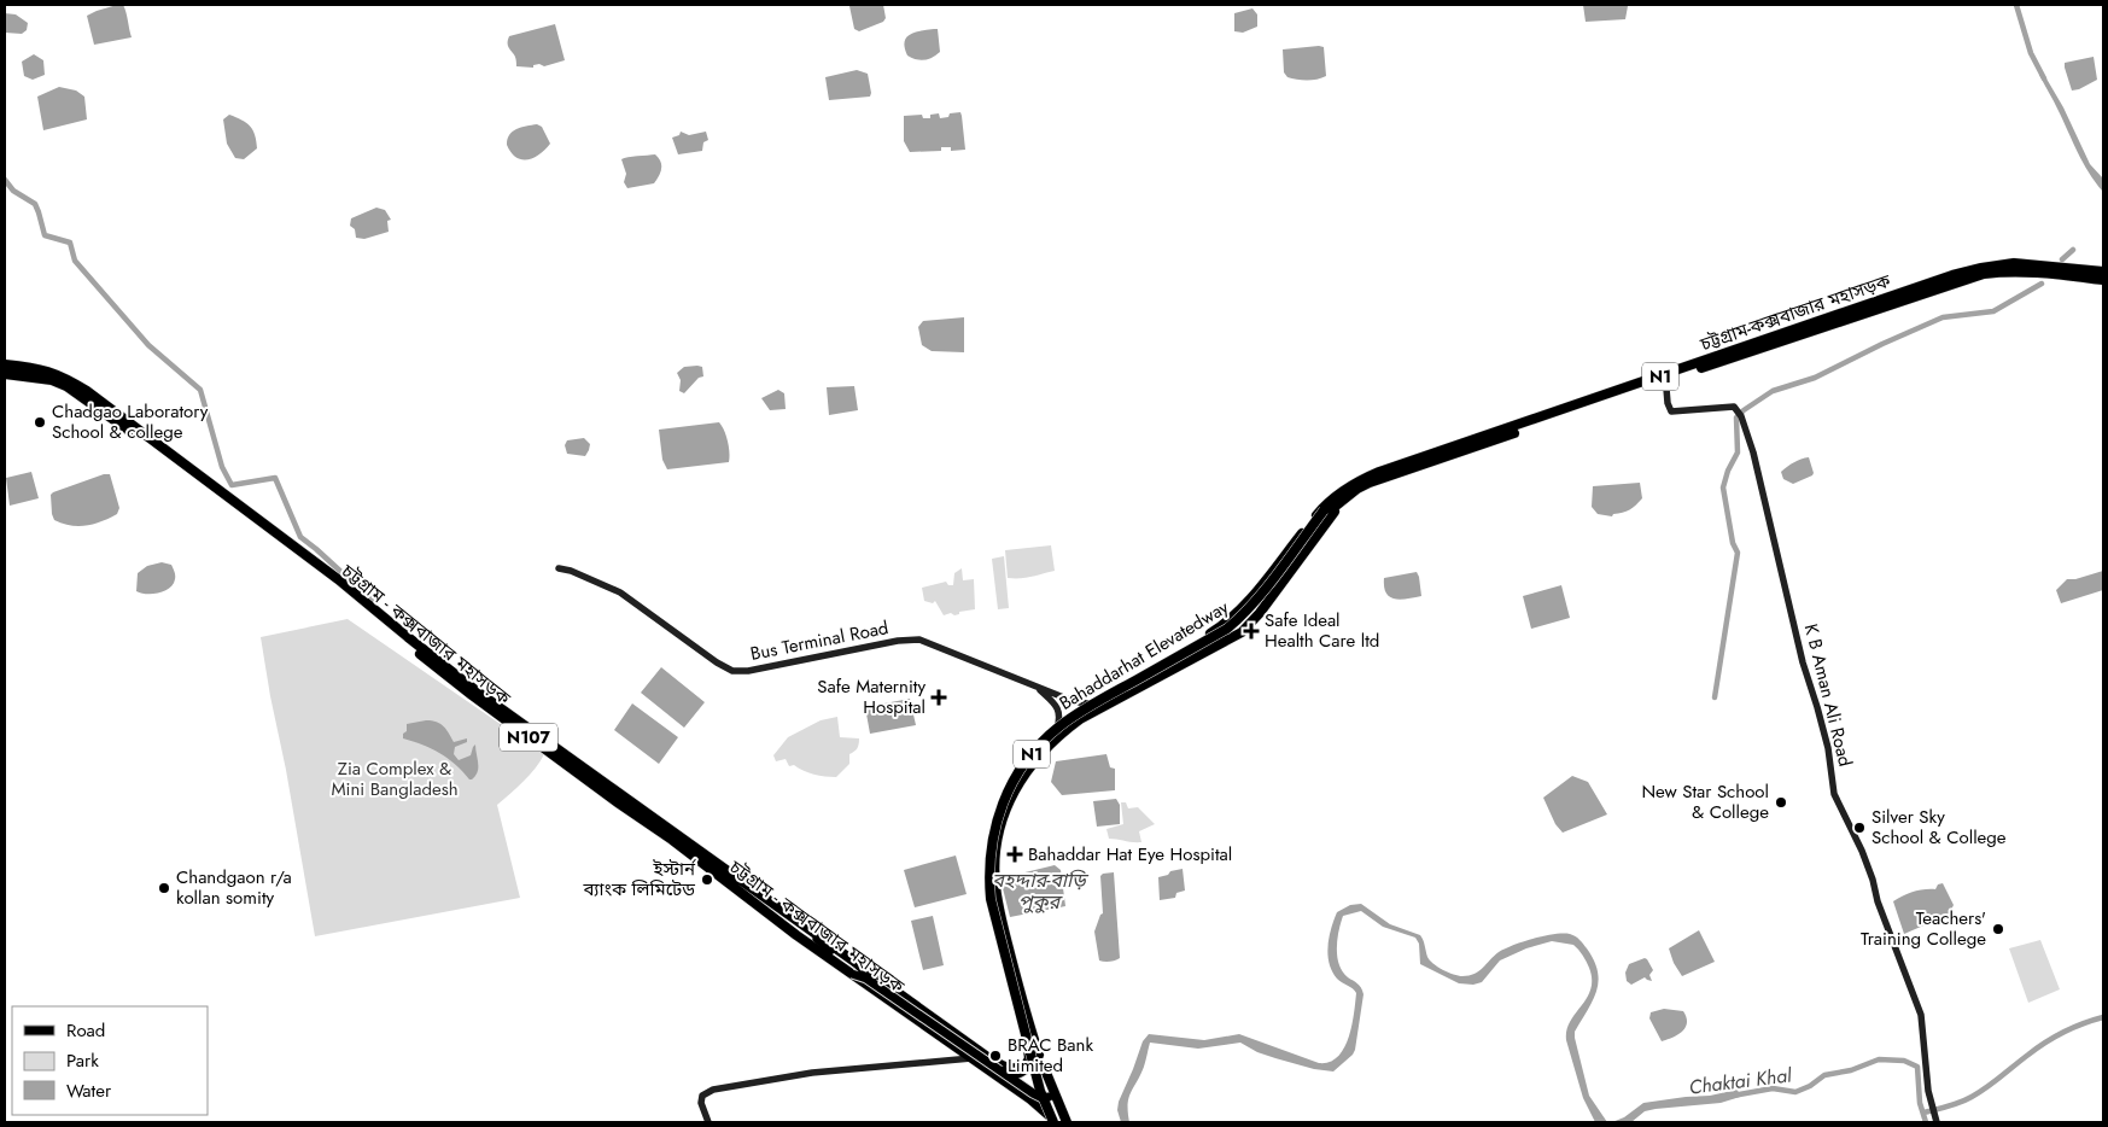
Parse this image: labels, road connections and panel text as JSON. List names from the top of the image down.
{
  "streets": {
    "highway": [
      "চট্টগ্রাম-কক্সবাজার মহাসড়ক",
      "N1",
      "চট্টগ্রাম - কক্সবাজার মহাসড়ক",
      "Bahaddarhat Elevatedway",
      "N107"
    ],
    "street": ["Bus Terminal Road", "K B Aman Ali Road"]
  },
  "crossings": [
    ["চট্টগ্রাম-কক্সবাজার মহাসড়ক", "N1"],
    ["চট্টগ্রাম-কক্সবাজার মহাসড়ক", "Bahaddarhat Elevatedway"],
    ["N1", "চট্টগ্রাম - কক্সবাজার মহাসড়ক"],
    ["N1", "Bus Terminal Road"],
    ["N1", "Bahaddarhat Elevatedway"],
    ["N1", "N107"],
    ["চট্টগ্রাম - কক্সবাজার মহাসড়ক", "Bahaddarhat Elevatedway"],
    ["Bahaddarhat Elevatedway", "N107"]
  ],
  "water": ["বহদ্দার-বাড়ি পুকুর", "Chaktai Khal"],
  "parks": ["Zia Complex & Mini Bangladesh"],
  "places": {
    "other": [
      "Chadgao Laboratory School & college",
      "New Star School & College",
      "Silver Sky School & College",
      "ইস্টার্ন ব্যাংক লিমিটেড",
      "Chandgaon r/a kollan somity",
      "Teachers' Training College",
      "BRAC Bank Limited"
    ],
    "health": ["Safe Ideal Health Care ltd", "Safe Maternity Hospital", "Bahaddar Hat Eye Hospital"]
  },
  "legend": ["Road", "Park", "Water"]
}
